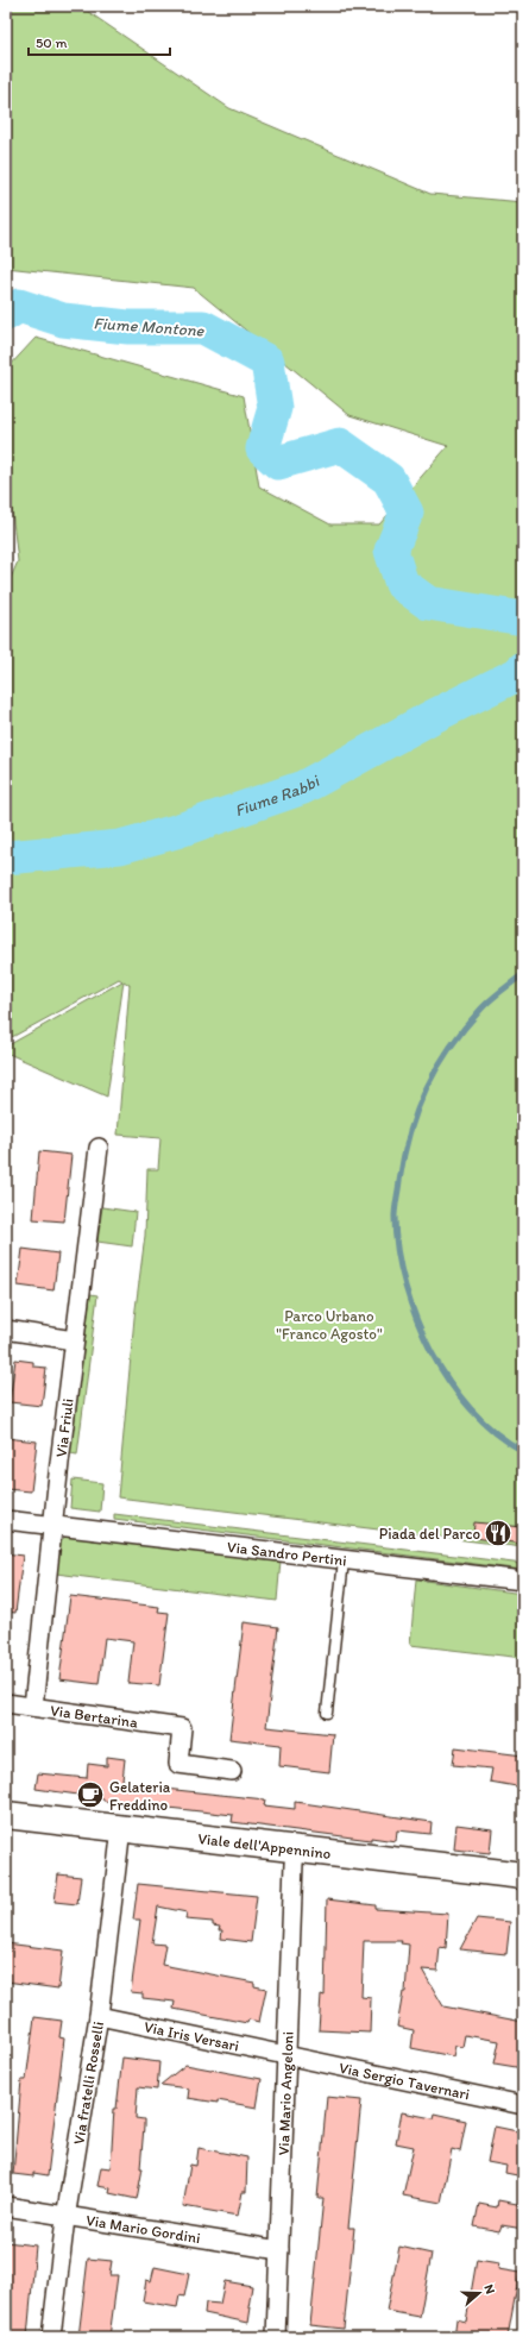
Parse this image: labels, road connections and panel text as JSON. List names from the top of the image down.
{
  "streets": {
    "main road": ["Viale dell'Appennino"],
    "street": [
      "Via Friuli",
      "Via Sandro Pertini",
      "Via Bertarina",
      "Via Iris Versari",
      "Via Sergio Tavernari",
      "Via fratelli Rosselli",
      "Via Mario Angeloni",
      "Via Mario Gordini"
    ]
  },
  "crossings": [
    ["Via Friuli", "Via Sandro Pertini"],
    ["Via Friuli", "Via Bertarina"],
    ["Viale dell'Appennino", "Via fratelli Rosselli"],
    ["Viale dell'Appennino", "Via Mario Angeloni"],
    ["Via Iris Versari", "Via Sergio Tavernari"],
    ["Via Iris Versari", "Via fratelli Rosselli"],
    ["Via Iris Versari", "Via Mario Angeloni"],
    ["Via Sergio Tavernari", "Via Mario Angeloni"],
    ["Via fratelli Rosselli", "Via Mario Gordini"],
    ["Via Mario Angeloni", "Via Mario Gordini"]
  ],
  "water": ["Fiume Montone", "Fiume Rabbi"],
  "parks": ["Parco Urbano \"Franco Agosto\""],
  "places": {
    "restaurant": ["Piada del Parco"],
    "cafe": ["Gelateria Freddino"]
  },
  "scale_bar": "50 m",
  "north": "right"
}
